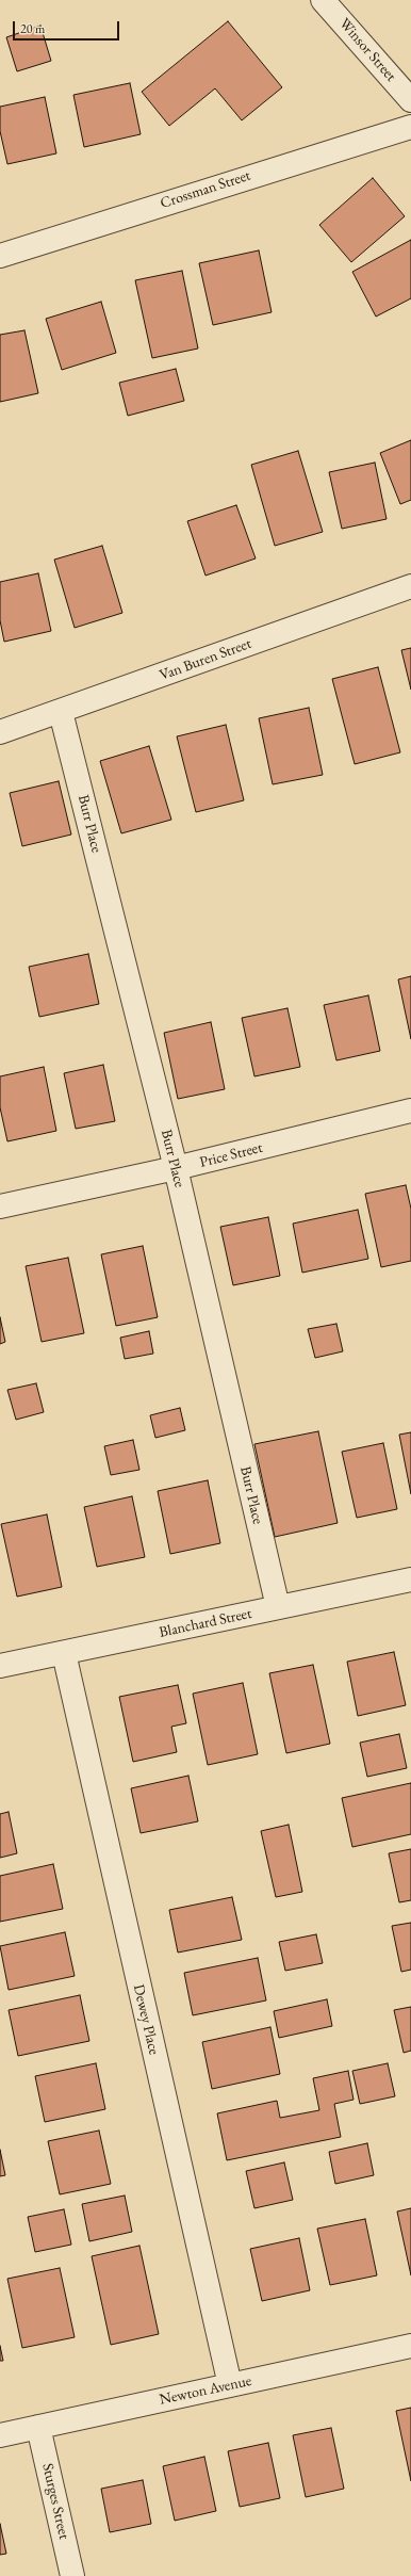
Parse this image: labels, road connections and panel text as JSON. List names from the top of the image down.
{
  "streets": {
    "street": [
      "Winsor Street",
      "Crossman Street",
      "Van Buren Street",
      "Burr Place",
      "Price Street",
      "Blanchard Street",
      "Dewey Place",
      "Newton Avenue",
      "Sturges Street"
    ]
  },
  "crossings": [
    ["Van Buren Street", "Burr Place"],
    ["Burr Place", "Price Street"],
    ["Burr Place", "Blanchard Street"],
    ["Blanchard Street", "Dewey Place"],
    ["Dewey Place", "Newton Avenue"],
    ["Newton Avenue", "Sturges Street"]
  ],
  "scale_bar": "20 m"
}
